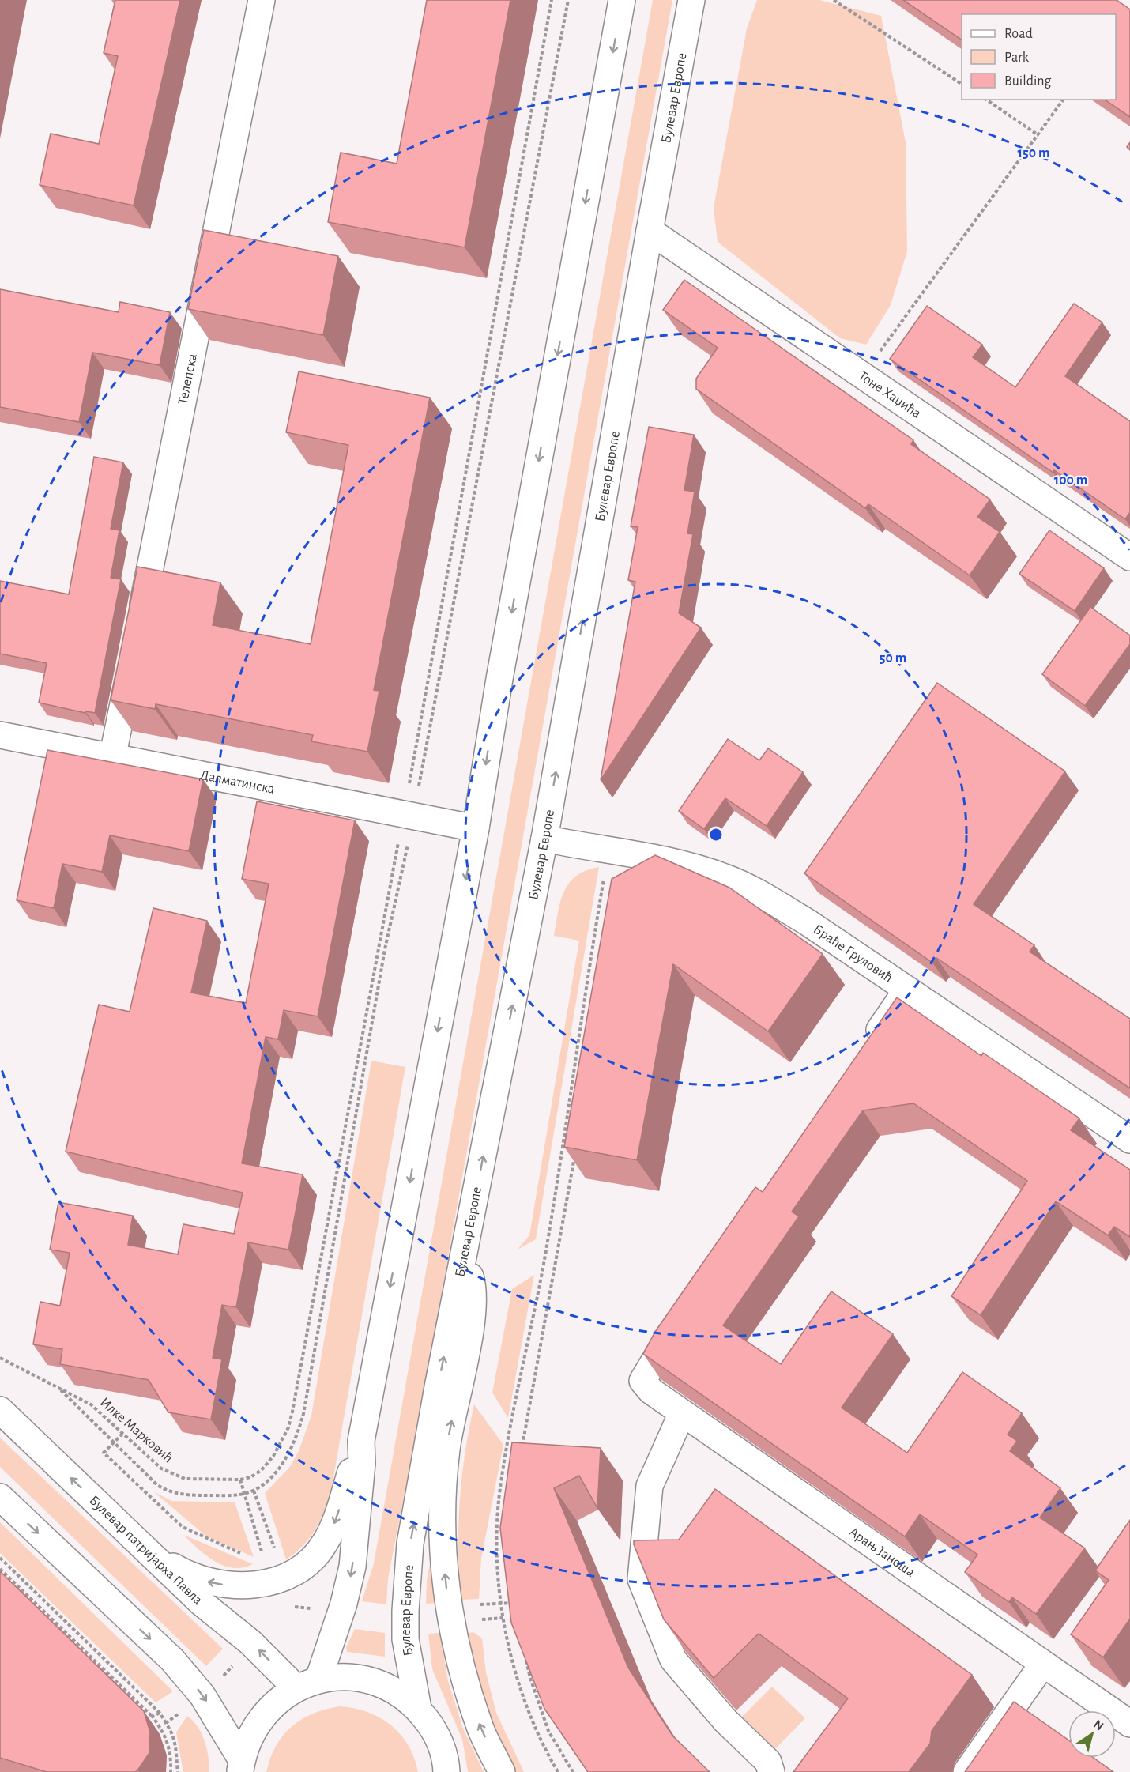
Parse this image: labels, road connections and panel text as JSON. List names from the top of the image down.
{
  "streets": {
    "main road": [
      "Булевар Европе",
      "Телепска",
      "Тоне Хаџића",
      "Далматинска",
      "Браће Груловић",
      "Булевар патријарха Павла",
      "Арањ Јаноша"
    ],
    "path": ["Илке Марковић"]
  },
  "crossings": [
    ["Булевар Европе", "Тоне Хаџића"],
    ["Булевар Европе", "Браће Груловић"]
  ],
  "legend": ["Road", "Park", "Building"],
  "north": "top right",
  "rings": ["150 m", "100 m", "50 m"]
}
